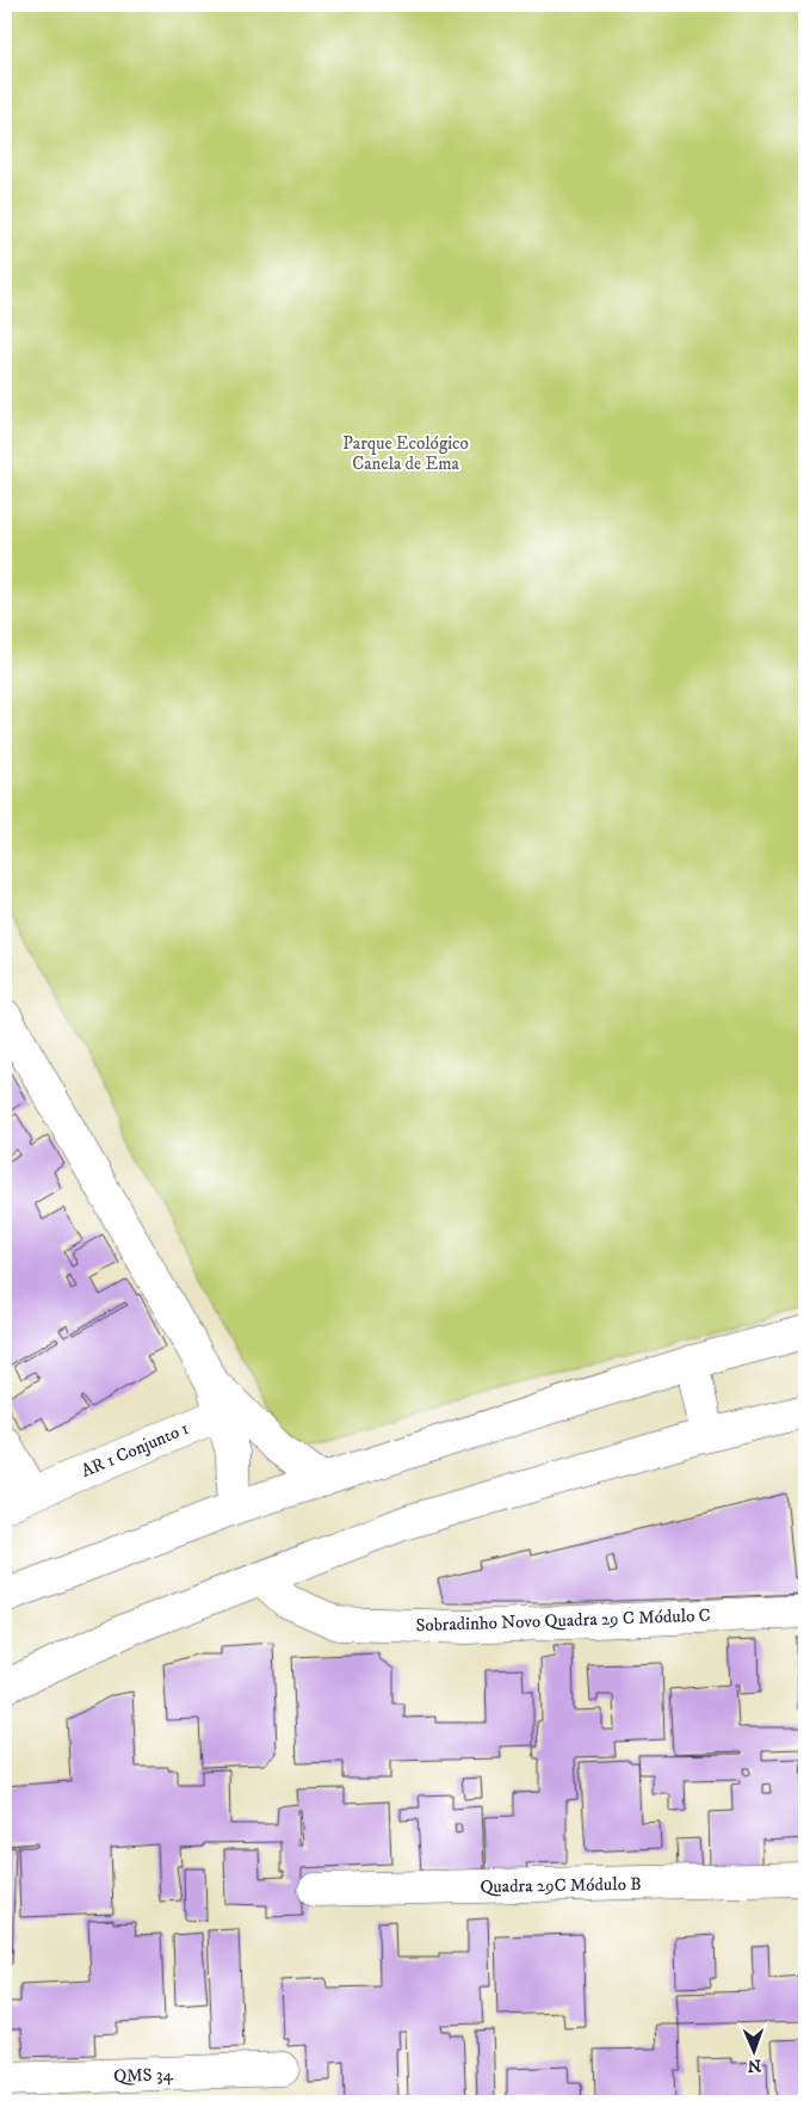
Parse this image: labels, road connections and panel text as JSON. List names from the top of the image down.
{
  "streets": {
    "street": [
      "AR 1 Conjunto 1",
      "Sobradinho Novo Quadra 29 C Módulo C",
      "Quadra 29C Módulo B",
      "QMS 34"
    ]
  },
  "parks": ["Parque Ecológico Canela de Ema"],
  "north": "bottom"
}
